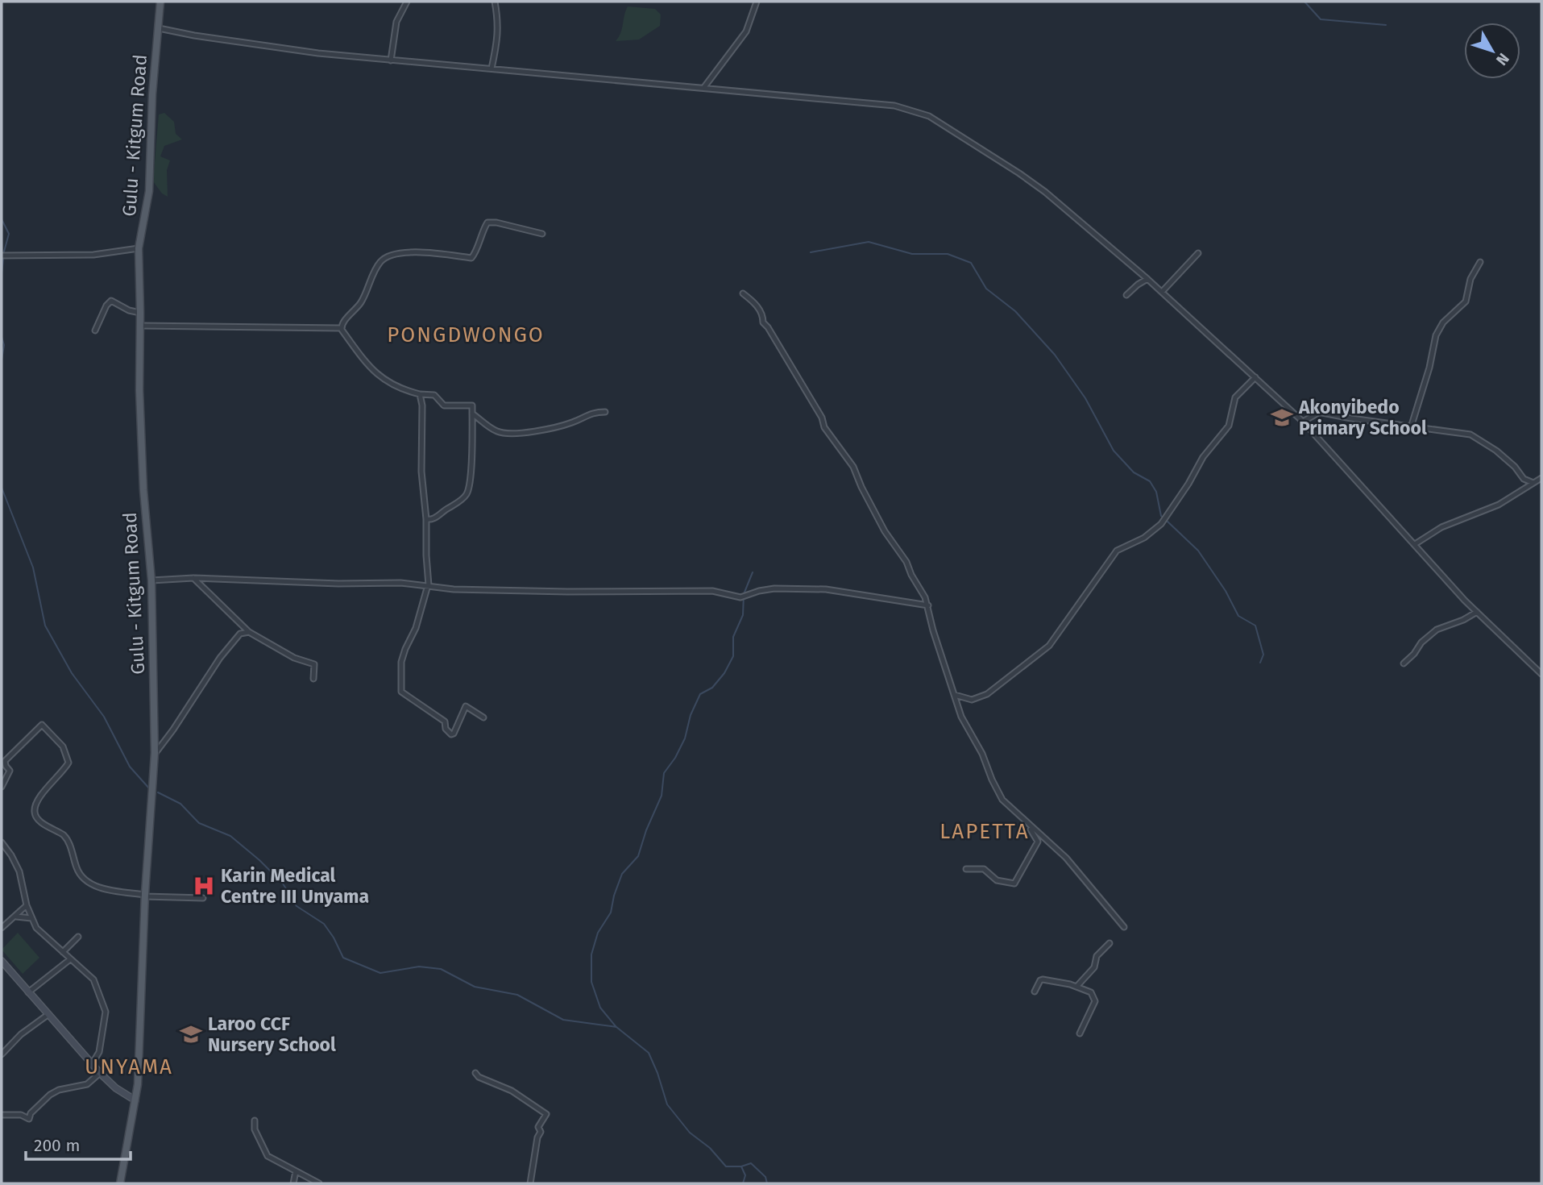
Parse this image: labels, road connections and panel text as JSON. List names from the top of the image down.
{
  "streets": {
    "main road": ["Gulu - Kitgum Road"]
  },
  "districts": ["PONGDWONGO", "LAPETTA", "UNYAMA"],
  "places": {
    "school or university": ["Akonyibedo Primary School", "Laroo CCF Nursery School"],
    "hospital": ["Karin Medical Centre III Unyama"]
  },
  "scale_bar": "200 m",
  "north": "bottom right"
}
